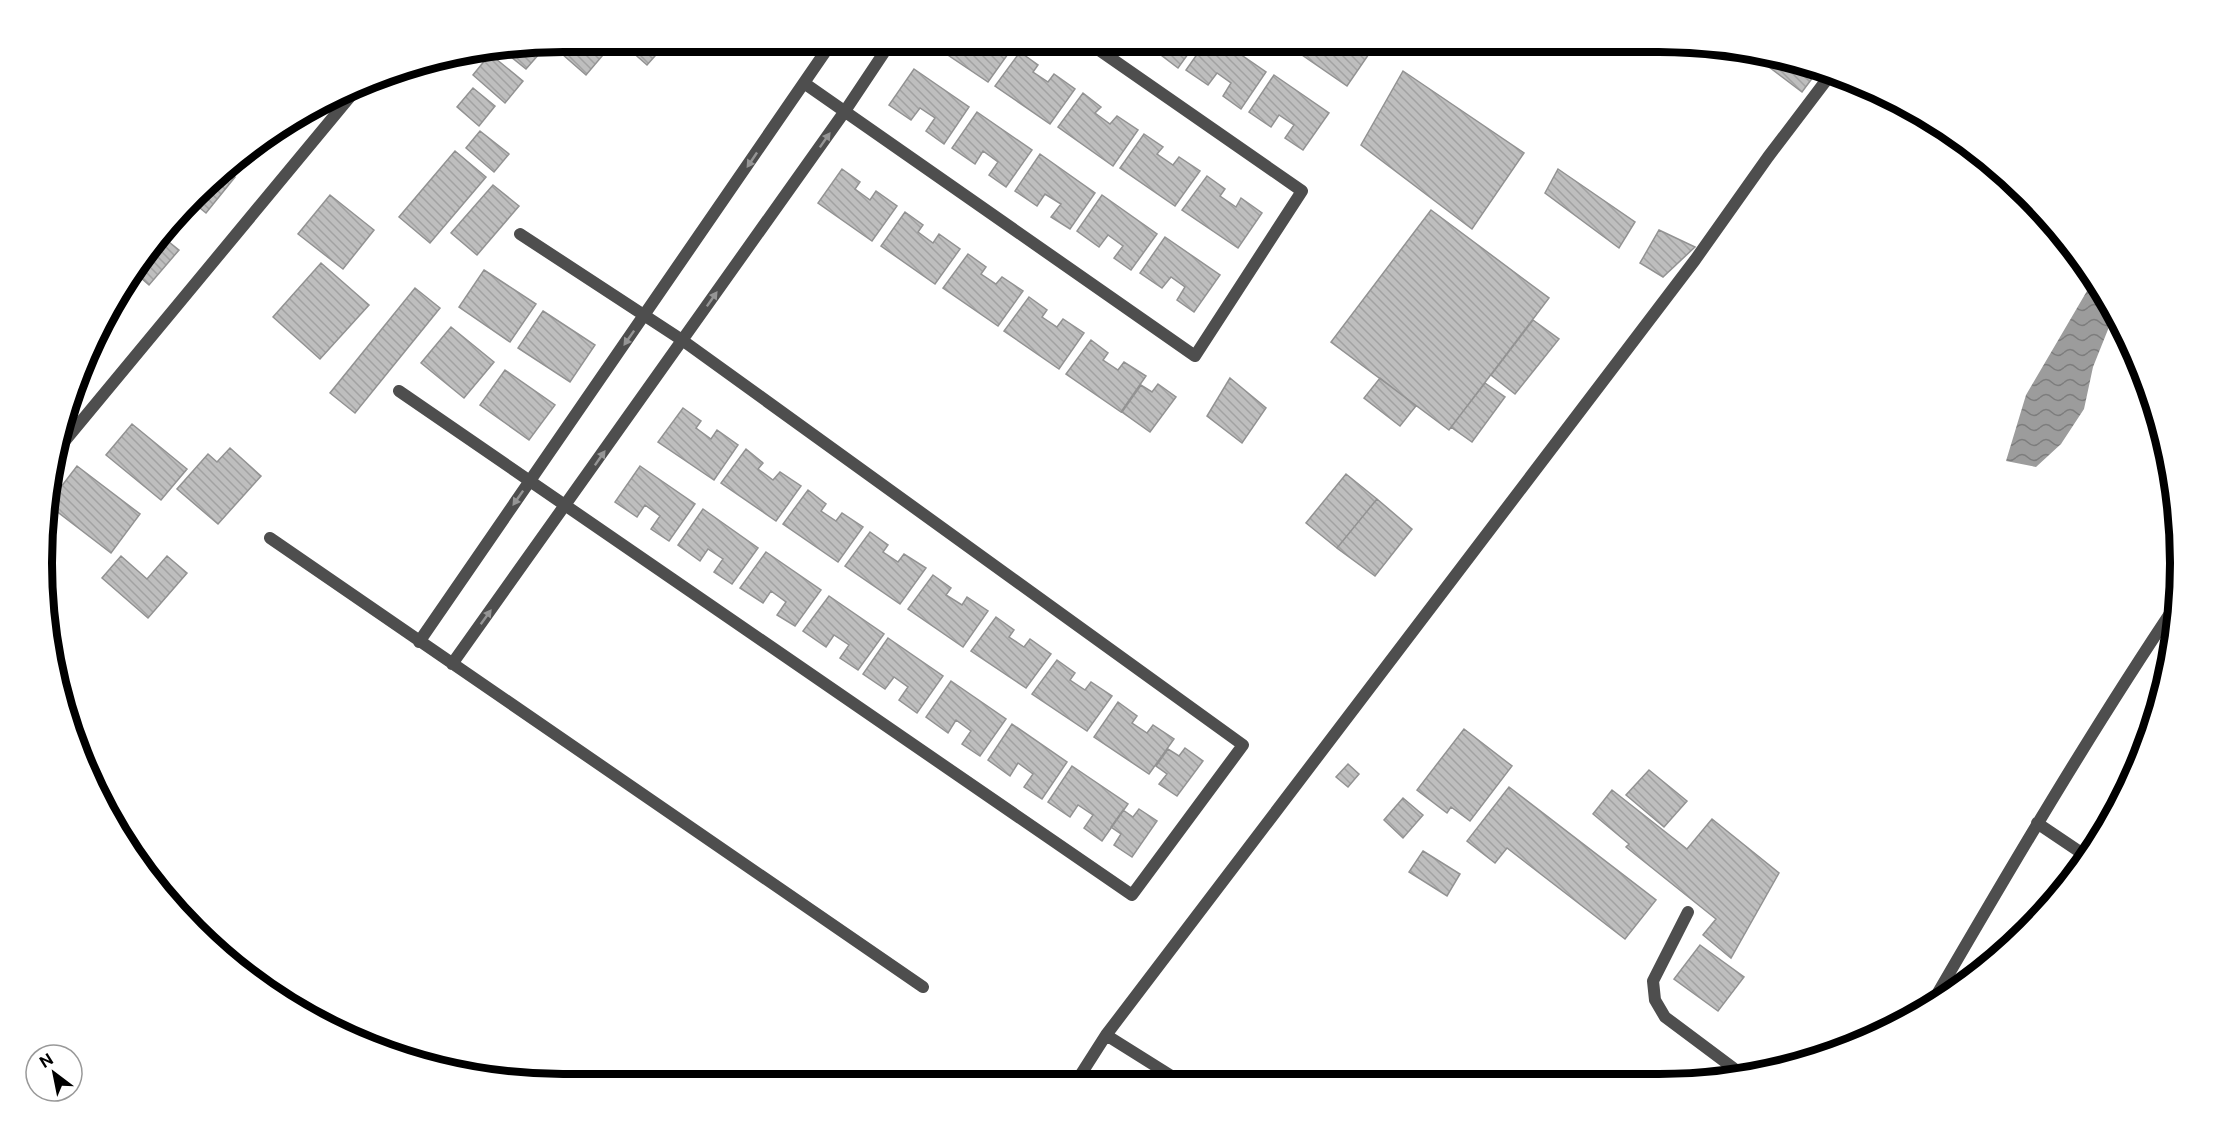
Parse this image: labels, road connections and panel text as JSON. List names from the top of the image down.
{
  "north": "top left"
}
